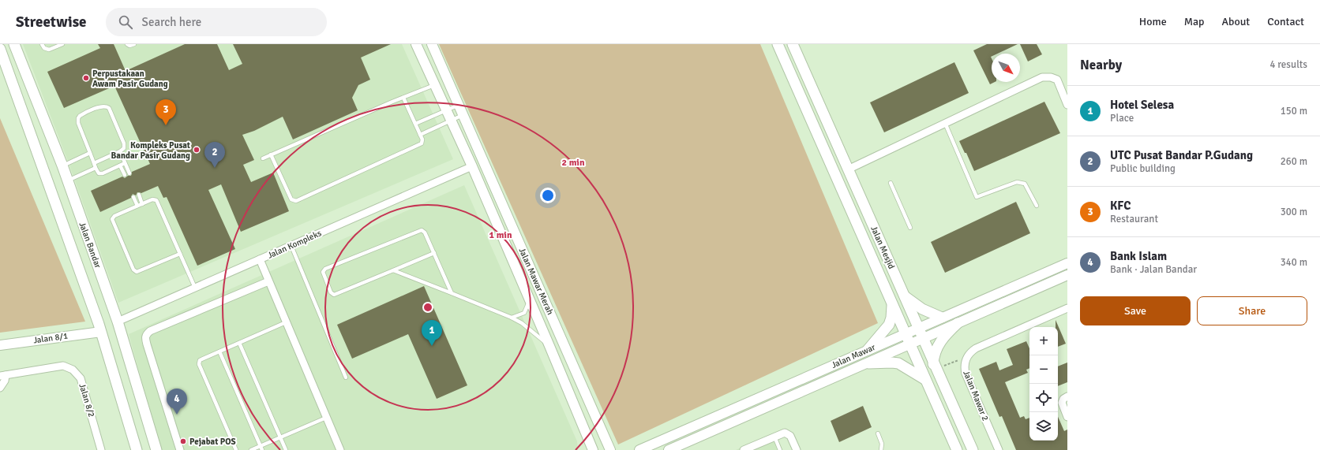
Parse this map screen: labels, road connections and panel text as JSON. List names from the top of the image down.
{
  "streets": {
    "main road": ["Jalan Bandar", "Jalan Mesjid"],
    "street": [
      "Jalan Kompleks",
      "Jalan Mawar Merah",
      "Jalan 8/1",
      "Jalan Mawar",
      "Jalan Mawar 2",
      "Jalan 8/2"
    ]
  },
  "crossings": [
    ["Jalan Kompleks", "Jalan Bandar"],
    ["Jalan Kompleks", "Jalan Mawar Merah"],
    ["Jalan Bandar", "Jalan 8/1"],
    ["Jalan Mesjid", "Jalan Mawar"]
  ],
  "places": ["Perpustakaan Awam Pasir Gudang", "Kompleks Pusat Bandar Pasir Gudang", "Pejabat POS"],
  "north": "bottom right",
  "page": {
    "header": "Streetwise",
    "search": "Search here",
    "nav": [
      "Home",
      "Map",
      "About",
      "Contact"
    ],
    "heading": ["Nearby", "4 results"],
    "list": [
      {
        "mark": "1",
        "name": "Hotel Selesa",
        "note": "Place",
        "value": "150 m"
      },
      {
        "mark": "2",
        "name": "UTC Pusat Bandar P.Gudang",
        "note": "Public building",
        "value": "260 m"
      },
      {
        "mark": "3",
        "name": "KFC",
        "note": "Restaurant",
        "value": "300 m"
      },
      {
        "mark": "4",
        "name": "Bank Islam",
        "note": "Bank · Jalan Bandar",
        "value": "340 m"
      }
    ],
    "pins": [
      "3",
      "2",
      "1",
      "4"
    ],
    "buttons": ["Save", "Share"],
    "map_buttons": ["+", "−"]
  },
  "rings": ["2 min", "1 min"]
}
